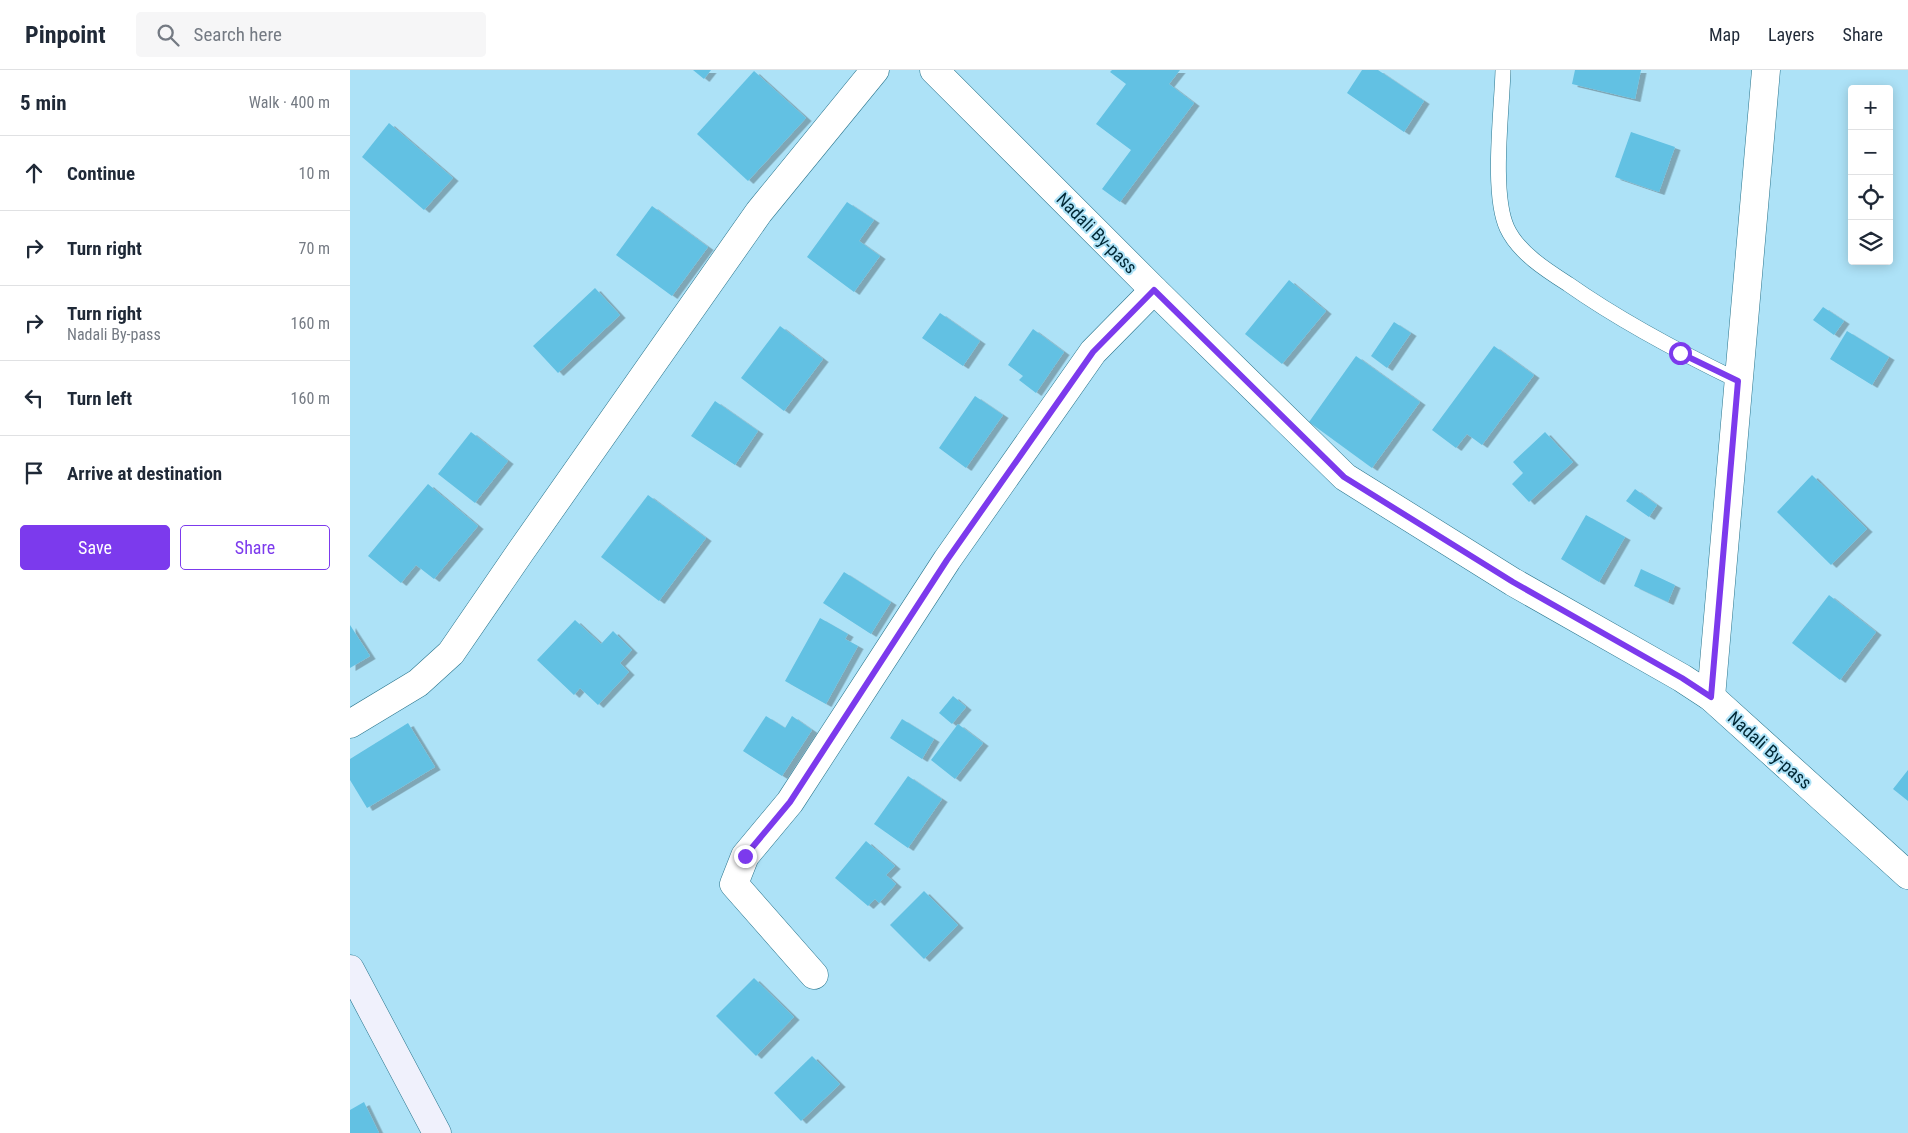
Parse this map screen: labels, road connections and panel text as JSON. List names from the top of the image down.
{
  "streets": {
    "street": ["Nadali By-pass"]
  },
  "page": {
    "header": "Pinpoint",
    "search": "Search here",
    "nav": ["Map", "Layers", "Share"],
    "heading": ["5 min", "Walk · 400 m"],
    "map_buttons": ["+", "−"],
    "list": [
      ["Continue", "10 m"],
      ["Turn right", "70 m"],
      ["Turn right", "Nadali By-pass", "160 m"],
      ["Turn left", "160 m"],
      "Arrive at destination"
    ],
    "buttons": ["Save", "Share"]
  }
}
